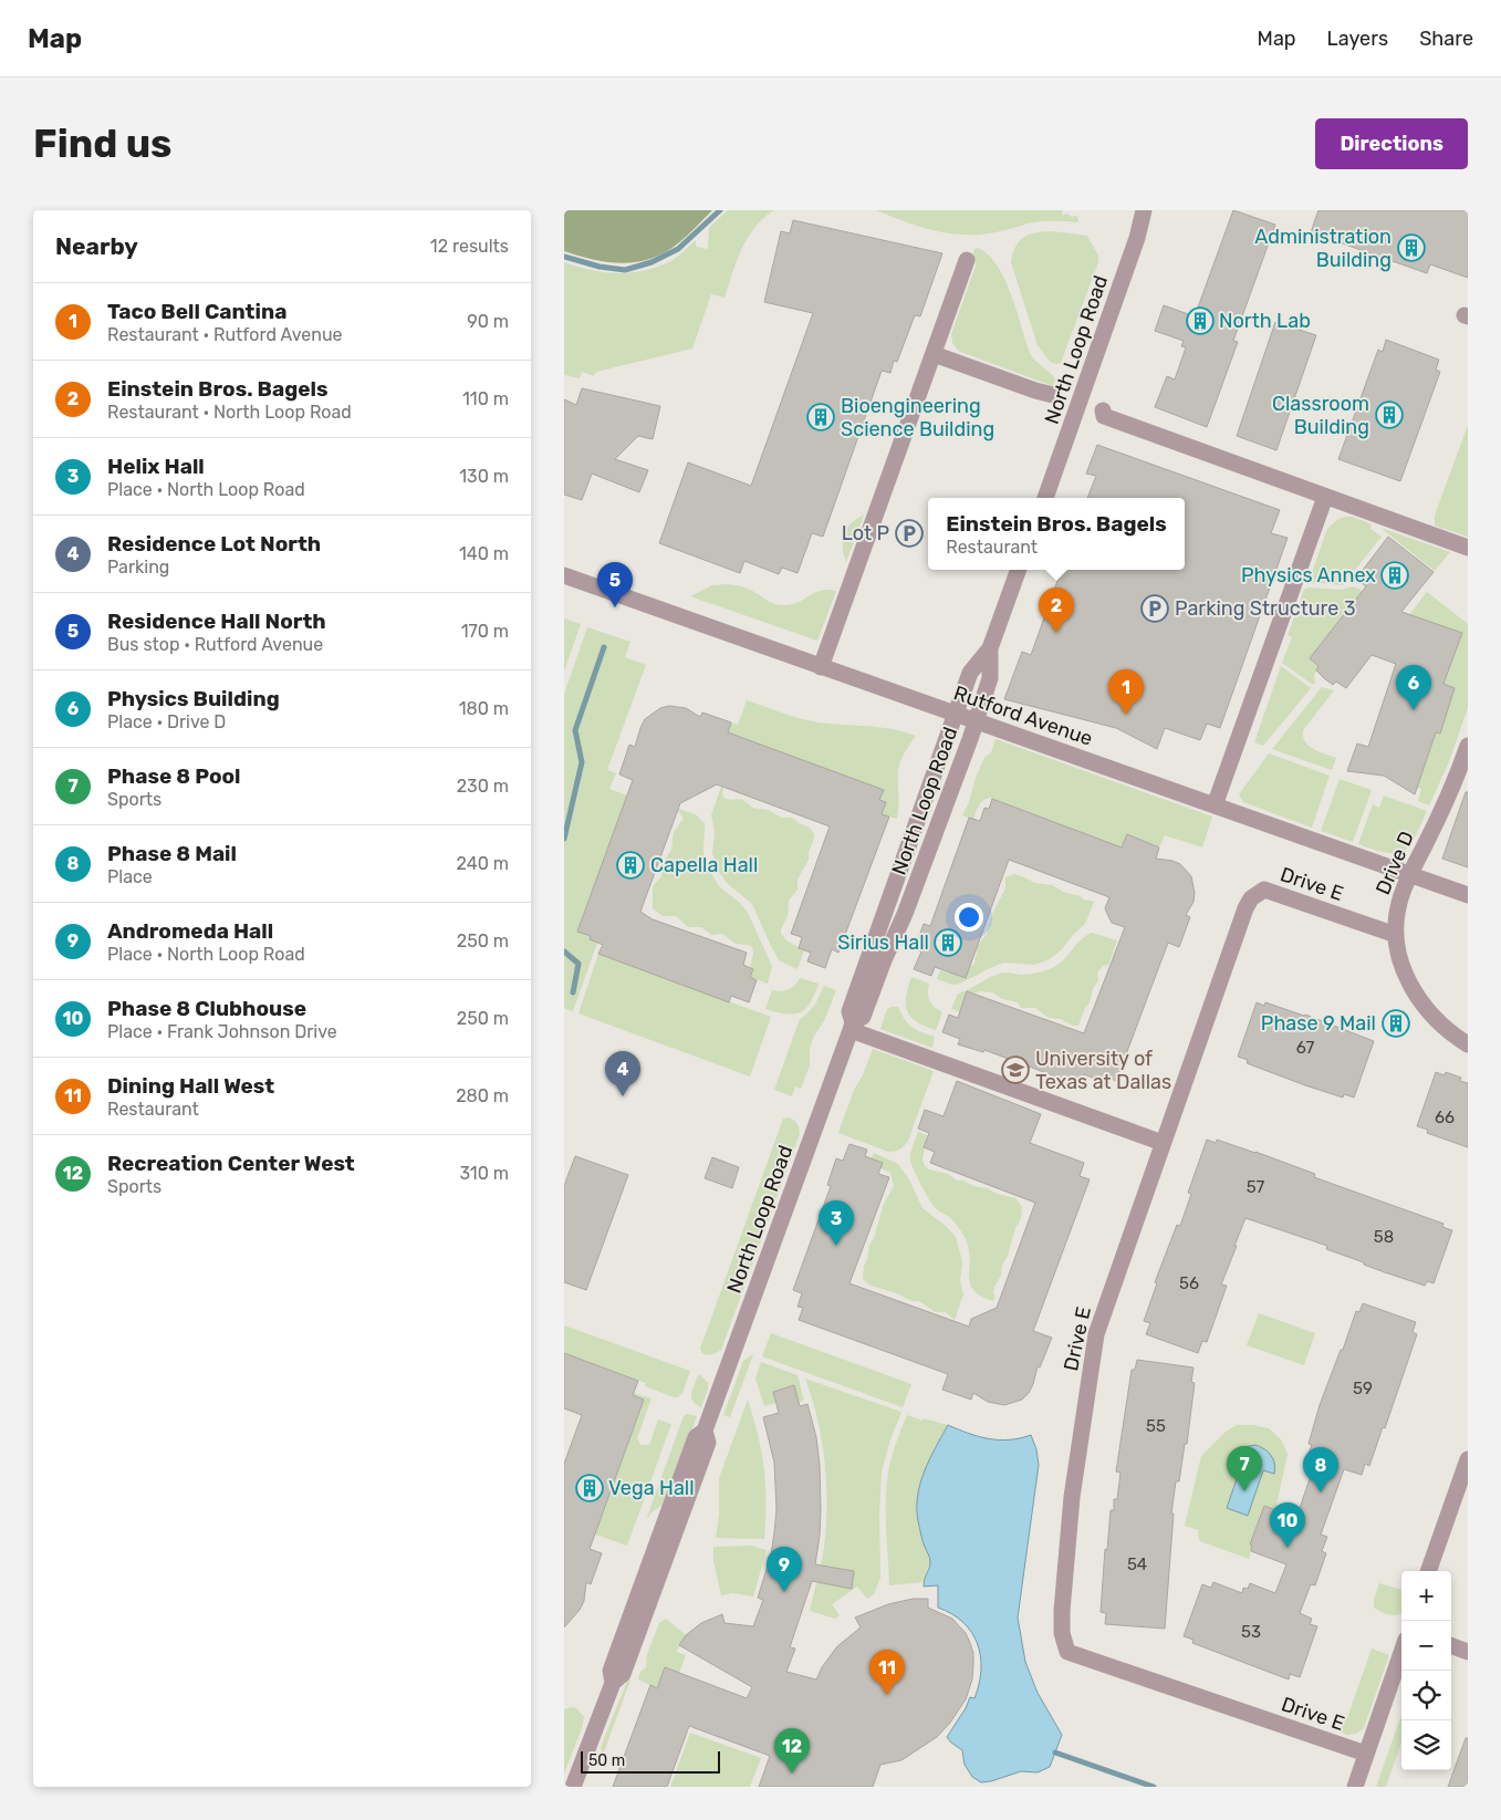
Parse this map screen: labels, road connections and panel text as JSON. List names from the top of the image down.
{
  "streets": {
    "street": [
      "North Loop Road",
      "Rutford Avenue",
      "Drive D",
      "Drive E"
    ]
  },
  "crossings": [
    ["North Loop Road", "Rutford Avenue"],
    ["Rutford Avenue", "Drive D"],
    ["Drive D", "Drive E"]
  ],
  "places": {
    "building": [
      "Administration Building",
      "North Lab",
      "Classroom Building",
      "Bioengineering Science Building",
      "Physics Annex",
      "Capella Hall",
      "Sirius Hall",
      "Phase 9 Mail",
      "Vega Hall"
    ],
    "parking": ["Lot P", "Parking Structure 3"],
    "school or university": ["University of Texas at Dallas"]
  },
  "house_numbers": [
    "67",
    "66",
    "57",
    "58",
    "56",
    "59",
    "55",
    "54",
    "53"
  ],
  "scale_bar": "50 m",
  "page": {
    "header": "Map",
    "nav": ["Map", "Layers", "Share"],
    "buttons": "Directions",
    "title": "Find us",
    "heading": ["Nearby", "12 results"],
    "list": [
      {
        "mark": "1",
        "name": "Taco Bell Cantina",
        "note": "Restaurant · Rutford Avenue",
        "value": "90 m"
      },
      {
        "mark": "2",
        "name": "Einstein Bros. Bagels",
        "note": "Restaurant · North Loop Road",
        "value": "110 m"
      },
      {
        "mark": "3",
        "name": "Helix Hall",
        "note": "Place · North Loop Road",
        "value": "130 m"
      },
      {
        "mark": "4",
        "name": "Residence Lot North",
        "note": "Parking",
        "value": "140 m"
      },
      {
        "mark": "5",
        "name": "Residence Hall North",
        "note": "Bus stop · Rutford Avenue",
        "value": "170 m"
      },
      {
        "mark": "6",
        "name": "Physics Building",
        "note": "Place · Drive D",
        "value": "180 m"
      },
      {
        "mark": "7",
        "name": "Phase 8 Pool",
        "note": "Sports",
        "value": "230 m"
      },
      {
        "mark": "8",
        "name": "Phase 8 Mail",
        "note": "Place",
        "value": "240 m"
      },
      {
        "mark": "9",
        "name": "Andromeda Hall",
        "note": "Place · North Loop Road",
        "value": "250 m"
      },
      {
        "mark": "10",
        "name": "Phase 8 Clubhouse",
        "note": "Place · Frank Johnson Drive",
        "value": "250 m"
      },
      {
        "mark": "11",
        "name": "Dining Hall West",
        "note": "Restaurant",
        "value": "280 m"
      },
      {
        "mark": "12",
        "name": "Recreation Center West",
        "note": "Sports",
        "value": "310 m"
      }
    ],
    "popup": ["Einstein Bros. Bagels", "Restaurant"],
    "pins": [
      "5",
      "2",
      "6",
      "1",
      "4",
      "3",
      "7",
      "8",
      "10",
      "9",
      "11",
      "12"
    ],
    "map_buttons": ["+", "−"],
    "scale": "50 m"
  }
}
